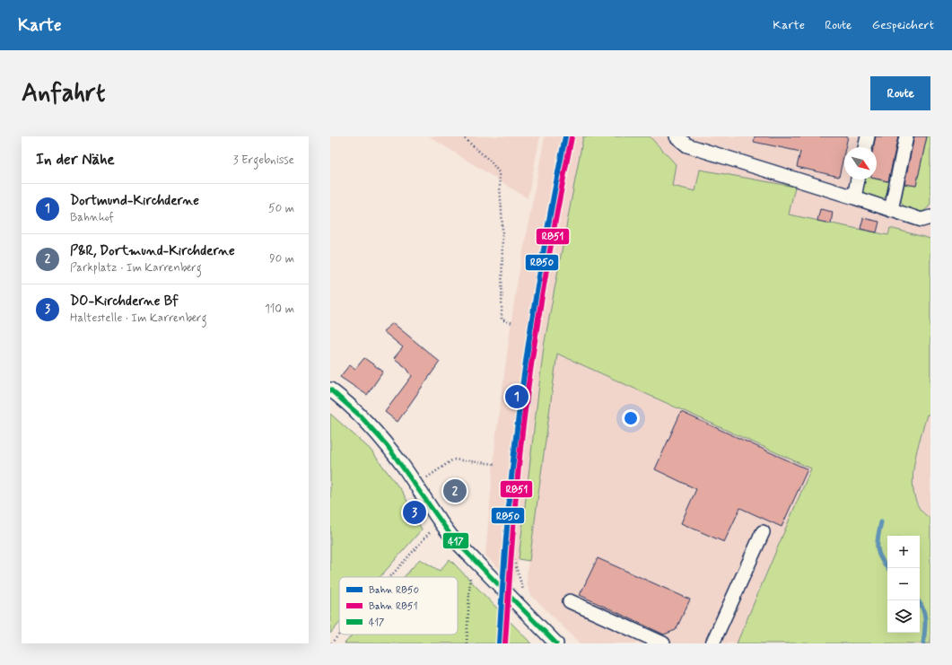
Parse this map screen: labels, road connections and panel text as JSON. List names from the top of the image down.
{
  "lines": ["rail line RB50", "rail line RB51", "transit line 417"],
  "legend": ["Bahn RB50", "Bahn RB51", "417"],
  "north": "bottom right",
  "page": {
    "header": "Karte",
    "nav": ["Karte", "Route", "Gespeichert"],
    "buttons": "Route",
    "title": "Anfahrt",
    "heading": ["In der Nähe", "3 Ergebnisse"],
    "list": [
      {
        "mark": "1",
        "name": "Dortmund-Kirchderne",
        "note": "Bahnhof",
        "value": "50 m"
      },
      {
        "mark": "2",
        "name": "P&R, Dortmund-Kirchderne",
        "note": "Parkplatz · Im Karrenberg",
        "value": "90 m"
      },
      {
        "mark": "3",
        "name": "DO-Kirchderne Bf",
        "note": "Haltestelle · Im Karrenberg",
        "value": "110 m"
      }
    ],
    "pins": ["1", "2", "3"],
    "map_buttons": ["+", "−"]
  }
}
